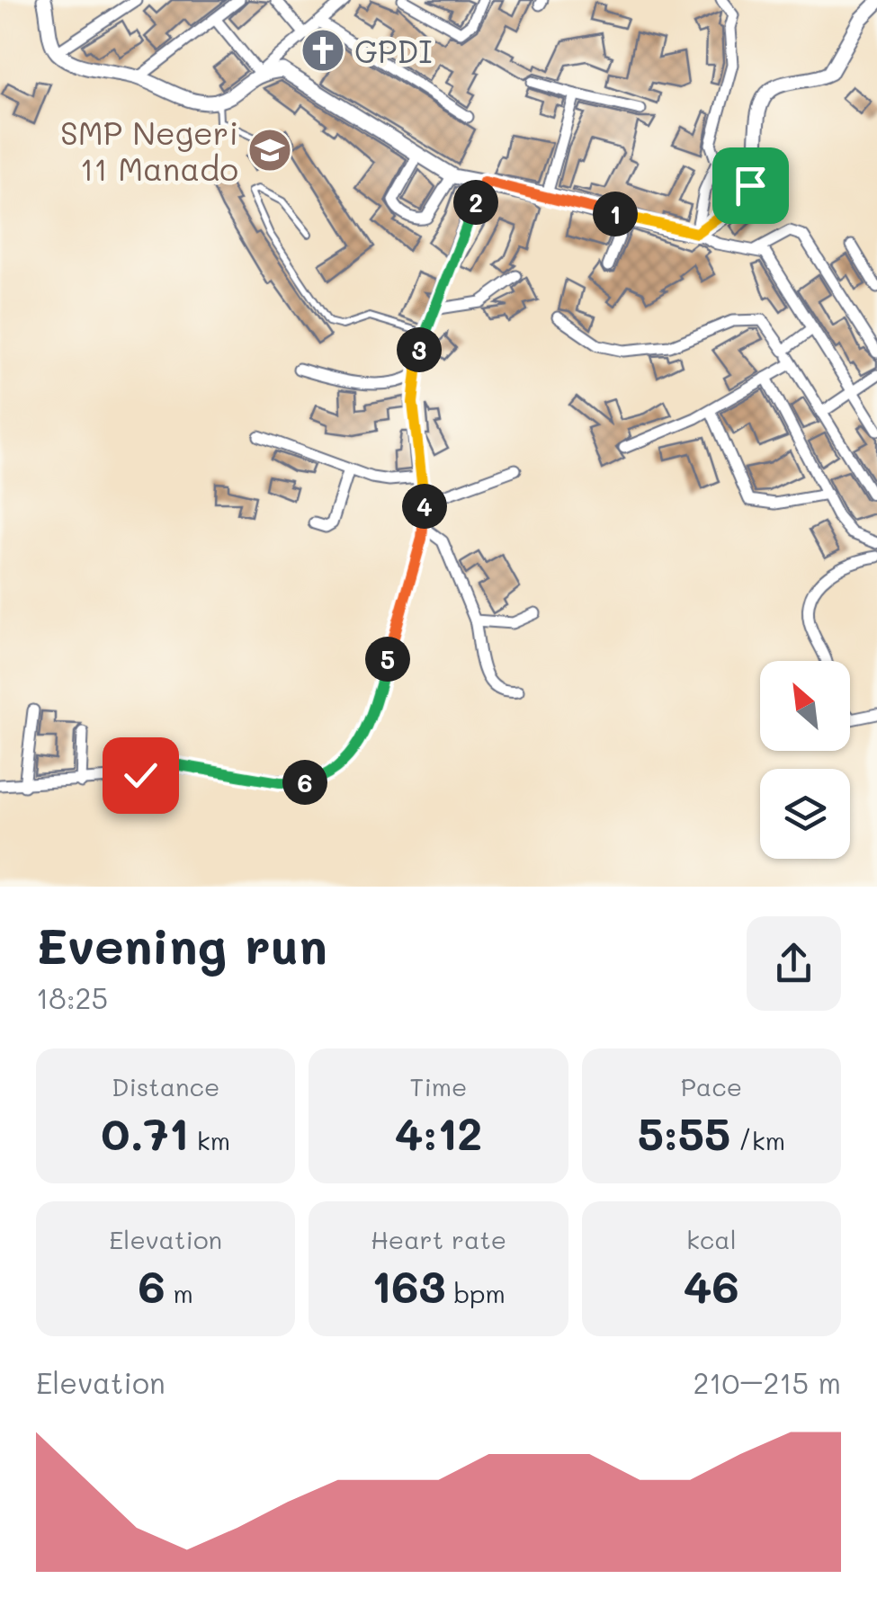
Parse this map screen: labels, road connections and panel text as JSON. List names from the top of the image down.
{
  "places": {
    "church": ["GPDI"],
    "school or university": ["SMP Negeri 11 Manado"]
  },
  "north": "top left",
  "page": {
    "pins": [
      "2",
      "1",
      "3",
      "4",
      "5",
      "6"
    ],
    "heading": ["Evening run", "18:25"],
    "stats": [
      ["Distance", "0.71 km"],
      ["Time", "4:12"],
      ["Pace", "5:55 /km"],
      ["Elevation", "6 m"],
      ["Heart rate", "163 bpm"],
      ["kcal", "46"]
    ],
    "chart": ["Elevation", "210–215 m"]
  }
}
